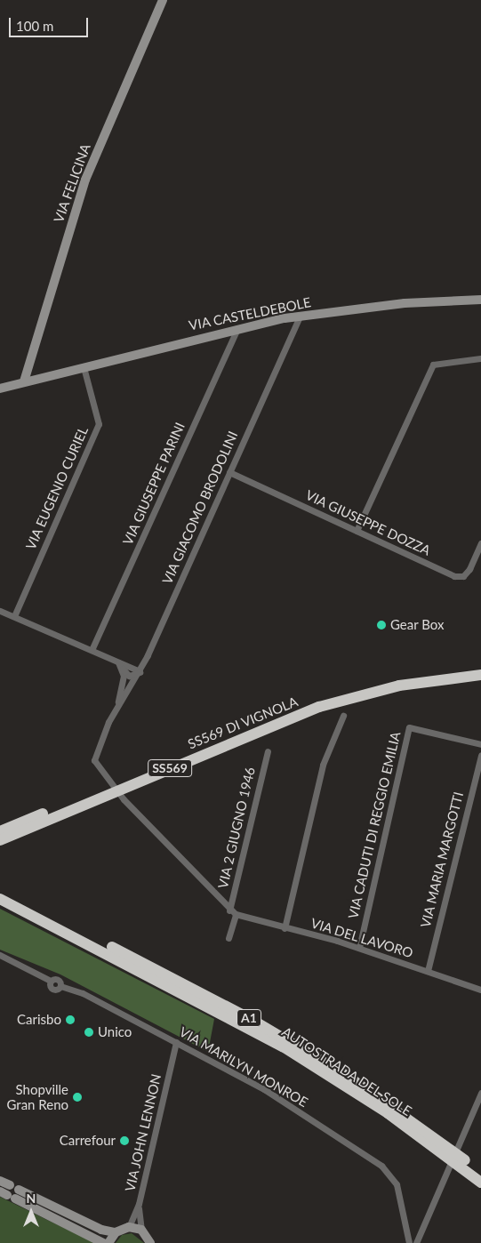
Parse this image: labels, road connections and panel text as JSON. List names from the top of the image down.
{
  "streets": {
    "highway": [
      "SS569 DI VIGNOLA",
      "SS569",
      "A1",
      "AUTOSTRADA DEL SOLE"
    ],
    "street": [
      "VIA FELICINA",
      "VIA CASTELDEBOLE",
      "VIA GIUSEPPE PARINI",
      "VIA EUGENIO CURIEL",
      "VIA GIACOMO BRODOLINI",
      "VIA GIUSEPPE DOZZA",
      "VIA CADUTI DI REGGIO EMILIA",
      "VIA 2 GIUGNO 1946",
      "VIA MARIA MARGOTTI",
      "VIA DEL LAVORO",
      "VIA MARILYN MONROE",
      "VIA JOHN LENNON"
    ]
  },
  "crossings": [
    ["VIA FELICINA", "VIA CASTELDEBOLE"],
    ["VIA CASTELDEBOLE", "VIA GIUSEPPE PARINI"],
    ["VIA CASTELDEBOLE", "VIA EUGENIO CURIEL"],
    ["VIA CASTELDEBOLE", "VIA GIACOMO BRODOLINI"],
    ["VIA GIACOMO BRODOLINI", "VIA GIUSEPPE DOZZA"],
    ["VIA CADUTI DI REGGIO EMILIA", "VIA DEL LAVORO"],
    ["VIA 2 GIUGNO 1946", "VIA DEL LAVORO"],
    ["VIA MARIA MARGOTTI", "VIA DEL LAVORO"],
    ["VIA MARILYN MONROE", "VIA JOHN LENNON"]
  ],
  "places": [
    "Gear Box",
    "Carisbo",
    "Unico",
    "Shopville Gran Reno",
    "Carrefour"
  ],
  "scale_bar": "100 m",
  "north": "top"
}
